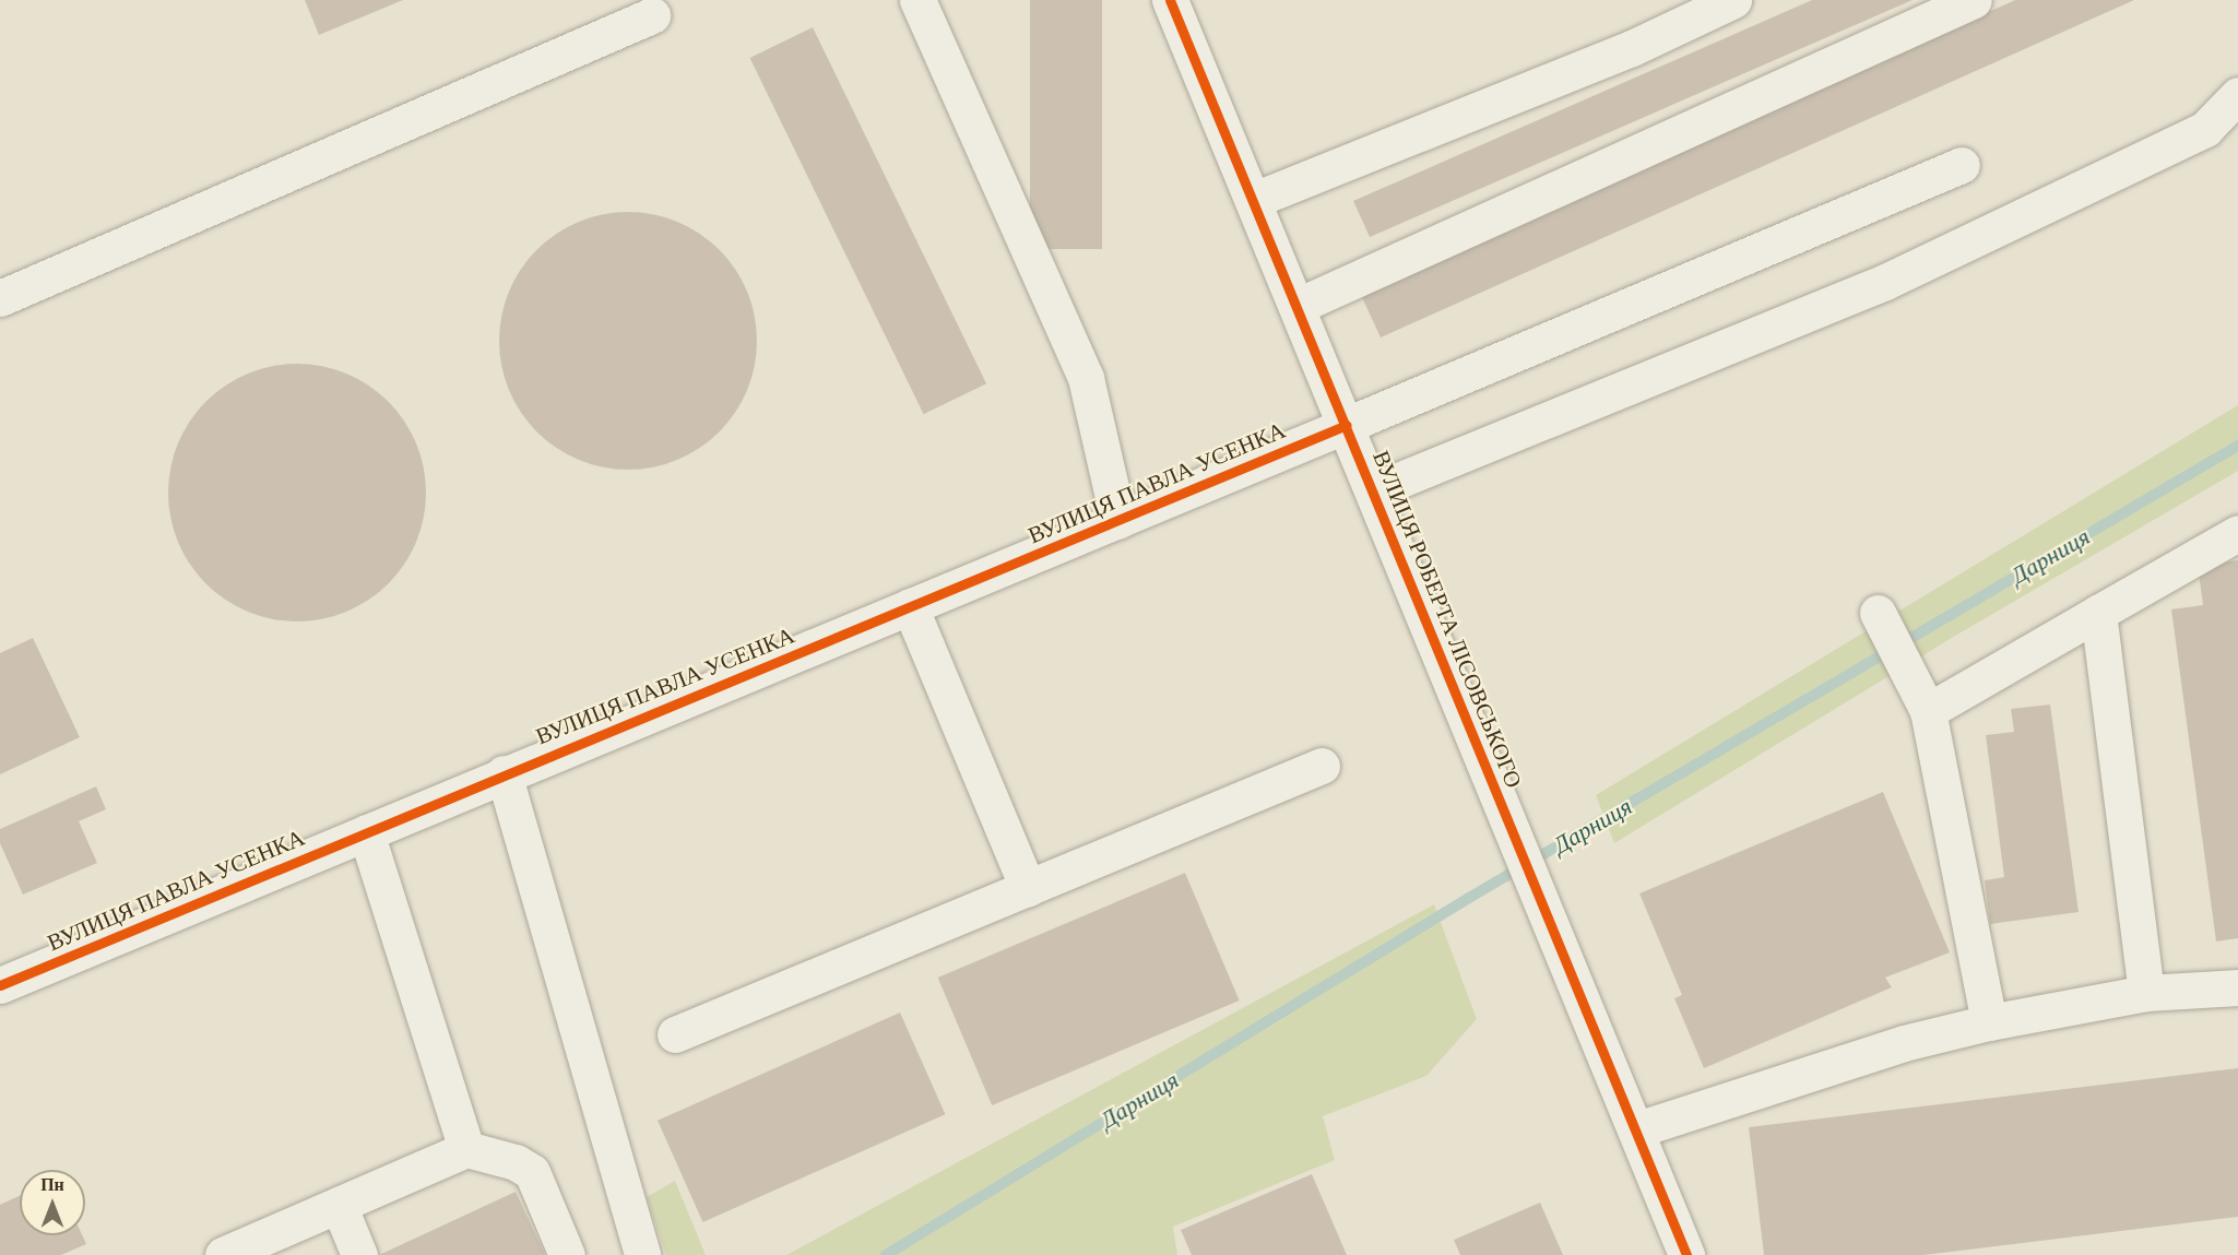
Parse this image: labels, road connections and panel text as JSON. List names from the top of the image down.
{
  "streets": {
    "street": ["ВУЛИЦЯ ПАВЛА УСЕНКА", "ВУЛИЦЯ РОБЕРТА ЛІСОВСЬКОГО"]
  },
  "crossings": [
    ["ВУЛИЦЯ ПАВЛА УСЕНКА", "ВУЛИЦЯ РОБЕРТА ЛІСОВСЬКОГО"]
  ],
  "water": ["Дарниця"],
  "north": "top"
}
